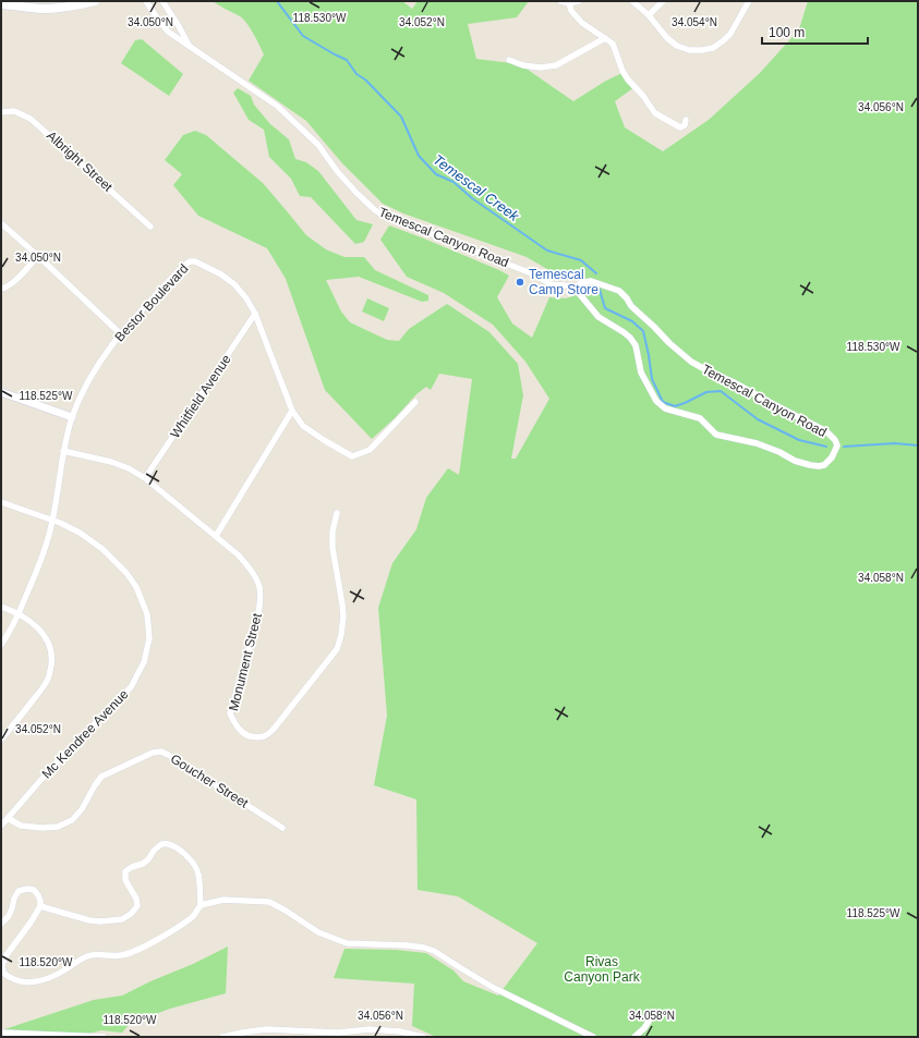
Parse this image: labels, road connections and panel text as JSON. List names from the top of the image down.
{
  "streets": {
    "street": [
      "Albright Street",
      "Temescal Canyon Road",
      "Bestor Boulevard",
      "Whitfield Avenue",
      "Monument Street",
      "Mc Kendree Avenue",
      "Goucher Street"
    ]
  },
  "crossings": [
    ["Bestor Boulevard", "Whitfield Avenue"],
    ["Bestor Boulevard", "Monument Street"],
    ["Bestor Boulevard", "Mc Kendree Avenue"],
    ["Whitfield Avenue", "Monument Street"],
    ["Mc Kendree Avenue", "Goucher Street"]
  ],
  "water": ["Temescal Creek"],
  "parks": ["Rivas Canyon Park"],
  "places": ["Temescal Camp Store"],
  "scale_bar": "100 m",
  "coordinates": [
    "118.530°W",
    "34.050°N",
    "34.052°N",
    "34.054°N",
    "34.056°N",
    "118.525°W",
    "34.058°N",
    "118.520°W"
  ]
}
